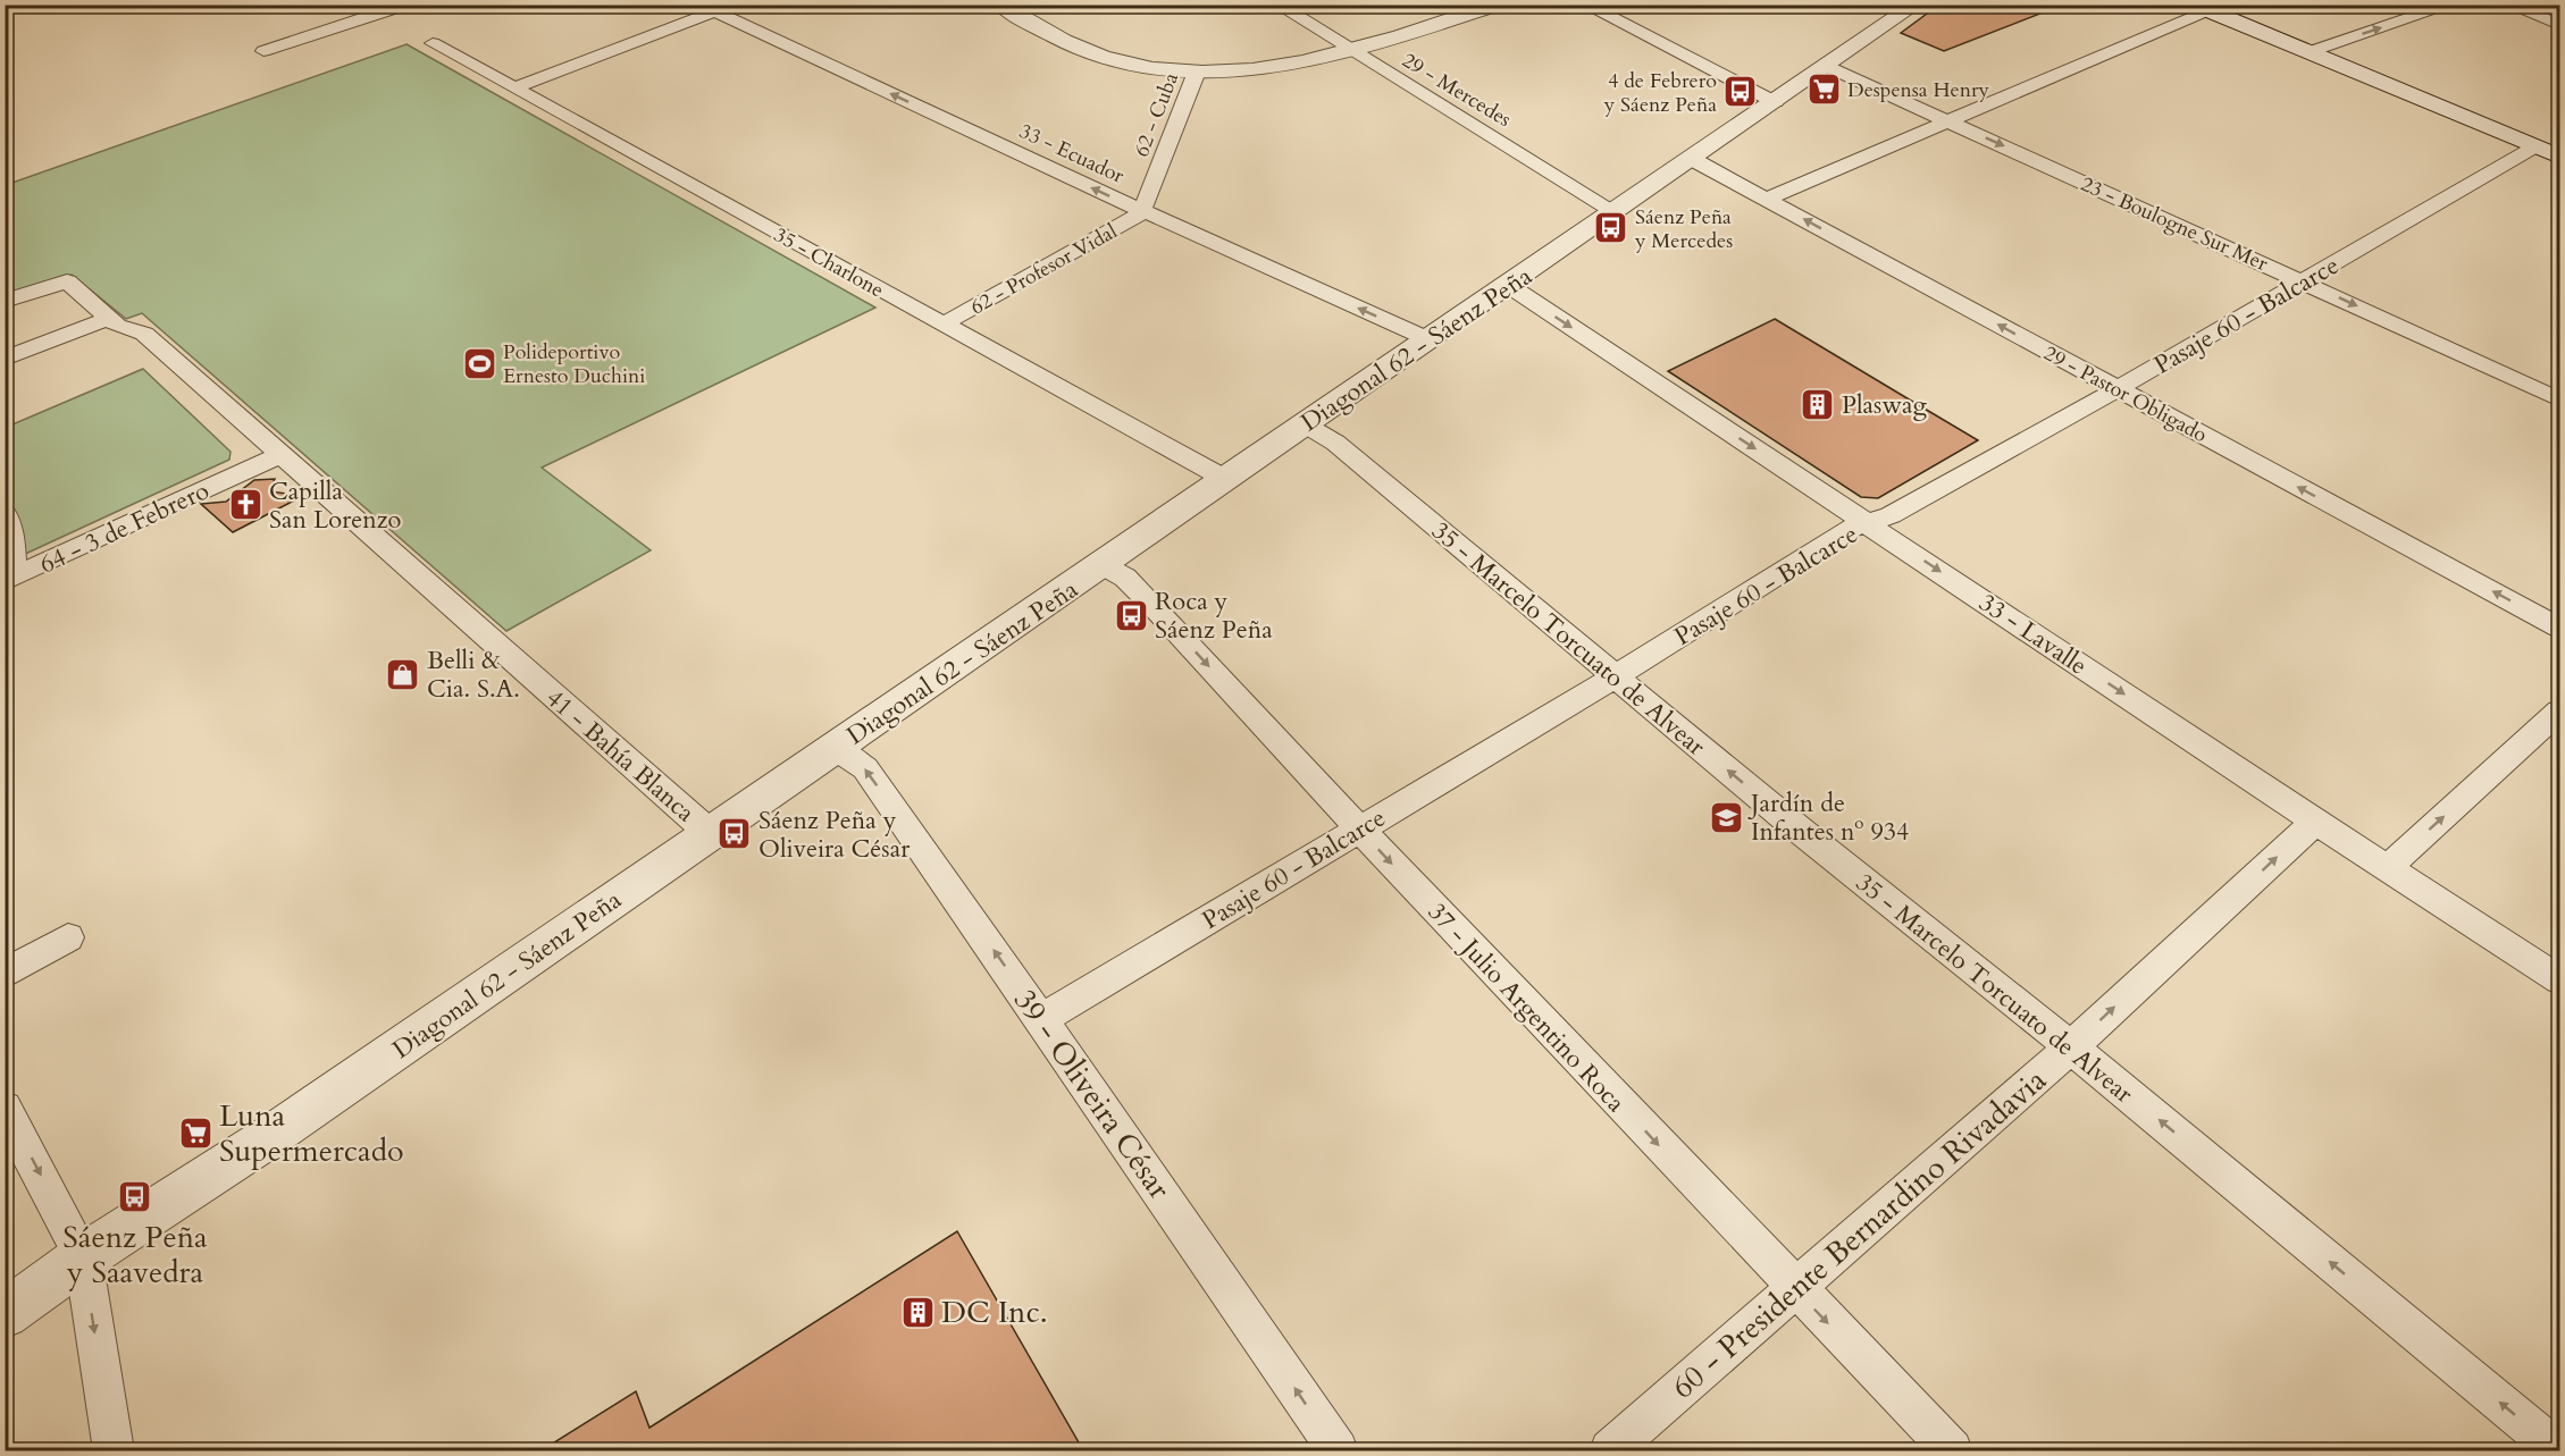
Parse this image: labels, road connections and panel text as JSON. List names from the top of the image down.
{
  "streets": {
    "street": [
      "29 - Mercedes",
      "62 - Cuba",
      "33 - Ecuador",
      "23 - Boulogne Sur Mer",
      "35 - Charlone",
      "62 - Profesor Vidal",
      "Pasaje 60 - Balcarce",
      "Diagonal 62 - Sáenz Peña",
      "29 - Pastor Obligado",
      "64 - 3 de Febrero",
      "33 - Lavalle",
      "35 - Marcelo Torcuato de Alvear",
      "41 - Bahía Blanca",
      "37 - Julio Argentino Roca",
      "39 - Oliveira César",
      "60 - Presidente Bernardino Rivadavia"
    ]
  },
  "crossings": [
    ["29 - Mercedes", "Diagonal 62 - Sáenz Peña"],
    ["62 - Cuba", "33 - Ecuador"],
    ["62 - Cuba", "62 - Profesor Vidal"],
    ["33 - Ecuador", "62 - Profesor Vidal"],
    ["33 - Ecuador", "Diagonal 62 - Sáenz Peña"],
    ["23 - Boulogne Sur Mer", "Pasaje 60 - Balcarce"],
    ["23 - Boulogne Sur Mer", "Diagonal 62 - Sáenz Peña"],
    ["35 - Charlone", "62 - Profesor Vidal"],
    ["35 - Charlone", "Diagonal 62 - Sáenz Peña"],
    ["Pasaje 60 - Balcarce", "29 - Pastor Obligado"],
    ["Pasaje 60 - Balcarce", "33 - Lavalle"],
    ["Pasaje 60 - Balcarce", "35 - Marcelo Torcuato de Alvear"],
    ["Pasaje 60 - Balcarce", "37 - Julio Argentino Roca"],
    ["Pasaje 60 - Balcarce", "39 - Oliveira César"],
    ["Diagonal 62 - Sáenz Peña", "29 - Pastor Obligado"],
    ["Diagonal 62 - Sáenz Peña", "33 - Lavalle"],
    ["Diagonal 62 - Sáenz Peña", "35 - Marcelo Torcuato de Alvear"],
    ["Diagonal 62 - Sáenz Peña", "41 - Bahía Blanca"],
    ["Diagonal 62 - Sáenz Peña", "37 - Julio Argentino Roca"],
    ["Diagonal 62 - Sáenz Peña", "39 - Oliveira César"],
    ["64 - 3 de Febrero", "41 - Bahía Blanca"],
    ["33 - Lavalle", "60 - Presidente Bernardino Rivadavia"],
    ["35 - Marcelo Torcuato de Alvear", "60 - Presidente Bernardino Rivadavia"],
    ["37 - Julio Argentino Roca", "60 - Presidente Bernardino Rivadavia"]
  ],
  "one_way": [
    "33 - Ecuador",
    "23 - Boulogne Sur Mer",
    "29 - Pastor Obligado",
    "33 - Lavalle",
    "35 - Marcelo Torcuato de Alvear",
    "37 - Julio Argentino Roca",
    "39 - Oliveira César",
    "60 - Presidente Bernardino Rivadavia"
  ],
  "places": {
    "supermarket": ["Despensa Henry", "Luna Supermercado"],
    "bus stop": [
      "4 de Febrero y Sáenz Peña",
      "Sáenz Peña y Mercedes",
      "Roca y Sáenz Peña",
      "Sáenz Peña y Oliveira César",
      "Sáenz Peña y Saavedra"
    ],
    "sports": ["Polideportivo Ernesto Duchini"],
    "building": ["Plaswag", "DC Inc."],
    "church": ["Capilla San Lorenzo"],
    "shop": ["Belli & Cia. S.A."],
    "school or university": ["Jardín de Infantes nº 934"]
  }
}
